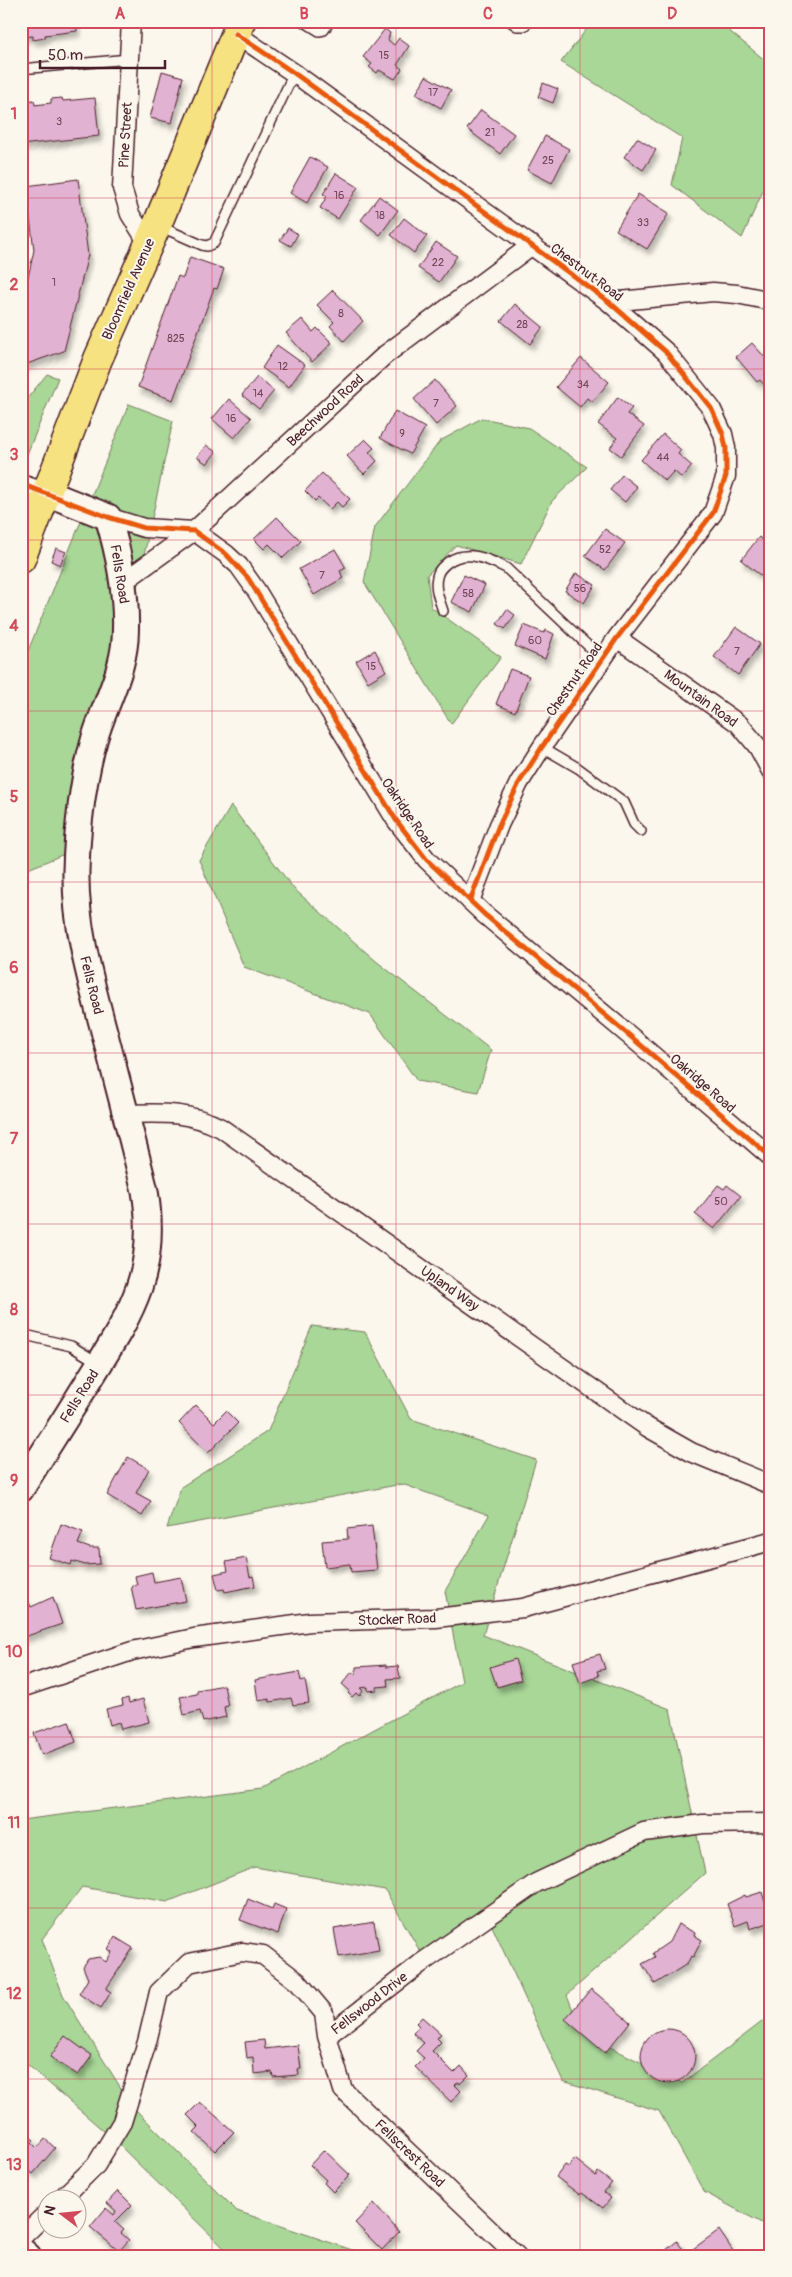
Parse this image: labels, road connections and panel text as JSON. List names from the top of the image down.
{
  "streets": {
    "main road": ["Bloomfield Avenue"],
    "street": [
      "Pine Street",
      "Chestnut Road",
      "Beechwood Road",
      "Fells Road",
      "Mountain Road",
      "Oakridge Road",
      "Upland Way",
      "Stocker Road",
      "Fellswood Drive",
      "Fellscrest Road"
    ]
  },
  "crossings": [
    ["Pine Street", "Bloomfield Avenue"],
    ["Chestnut Road", "Bloomfield Avenue"],
    ["Chestnut Road", "Beechwood Road"],
    ["Chestnut Road", "Mountain Road"],
    ["Chestnut Road", "Oakridge Road"],
    ["Beechwood Road", "Fells Road"],
    ["Beechwood Road", "Oakridge Road"],
    ["Fells Road", "Upland Way"],
    ["Fellswood Drive", "Fellscrest Road"]
  ],
  "house_numbers": [
    "15",
    "17",
    "3",
    "21",
    "25",
    "16",
    "18",
    "33",
    "22",
    "1",
    "8",
    "28",
    "825",
    "12",
    "34",
    "14",
    "7",
    "16",
    "9",
    "44",
    "52",
    "7",
    "56",
    "58",
    "60",
    "7",
    "15",
    "50"
  ],
  "scale_bar": "50 m",
  "north": "left",
  "grid": {
    "columns": [
      "A",
      "B",
      "C",
      "D"
    ],
    "rows": [
      "1",
      "2",
      "3",
      "4",
      "5",
      "6",
      "7",
      "8",
      "9",
      "10",
      "11",
      "12",
      "13"
    ]
  }
}
